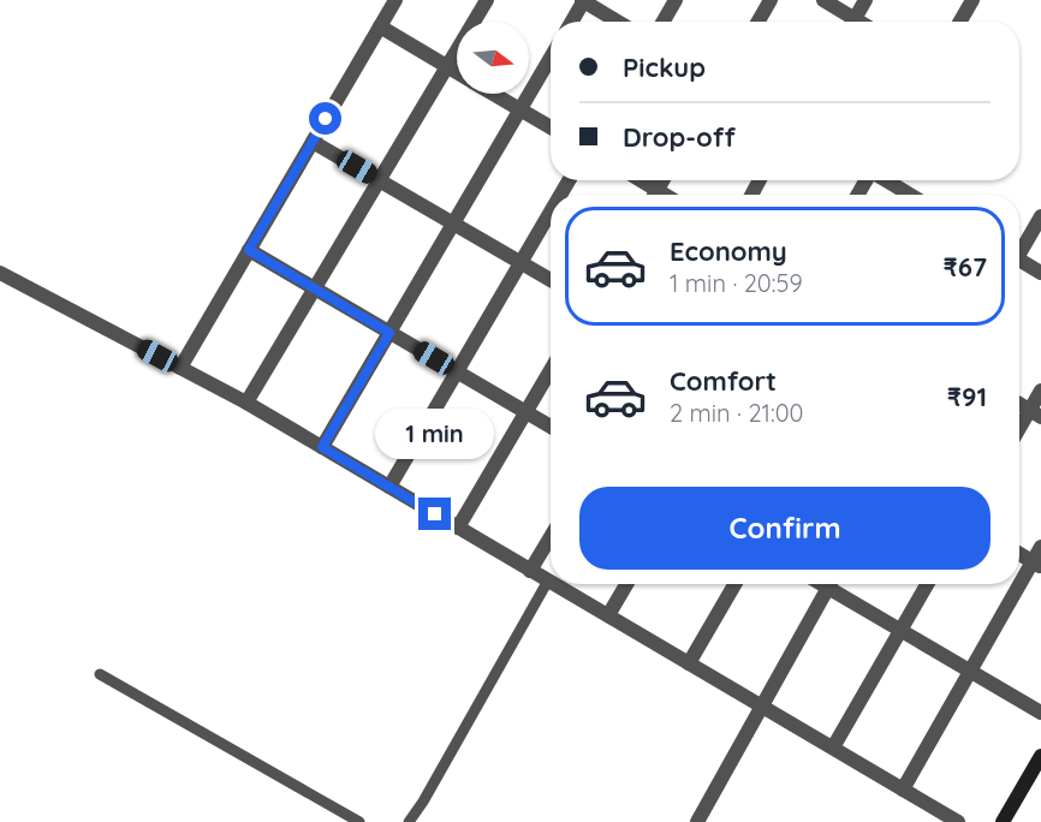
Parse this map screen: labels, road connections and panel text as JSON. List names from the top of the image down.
{
  "north": "right",
  "page": {
    "banner": ["Pickup", "Drop-off"],
    "list": [
      {
        "name": "Economy",
        "note": "1 min · 20:59",
        "value": "₹67"
      },
      {
        "name": "Comfort",
        "note": "2 min · 21:00",
        "value": "₹91"
      }
    ],
    "bubble": "1 min",
    "buttons": "Confirm"
  }
}
